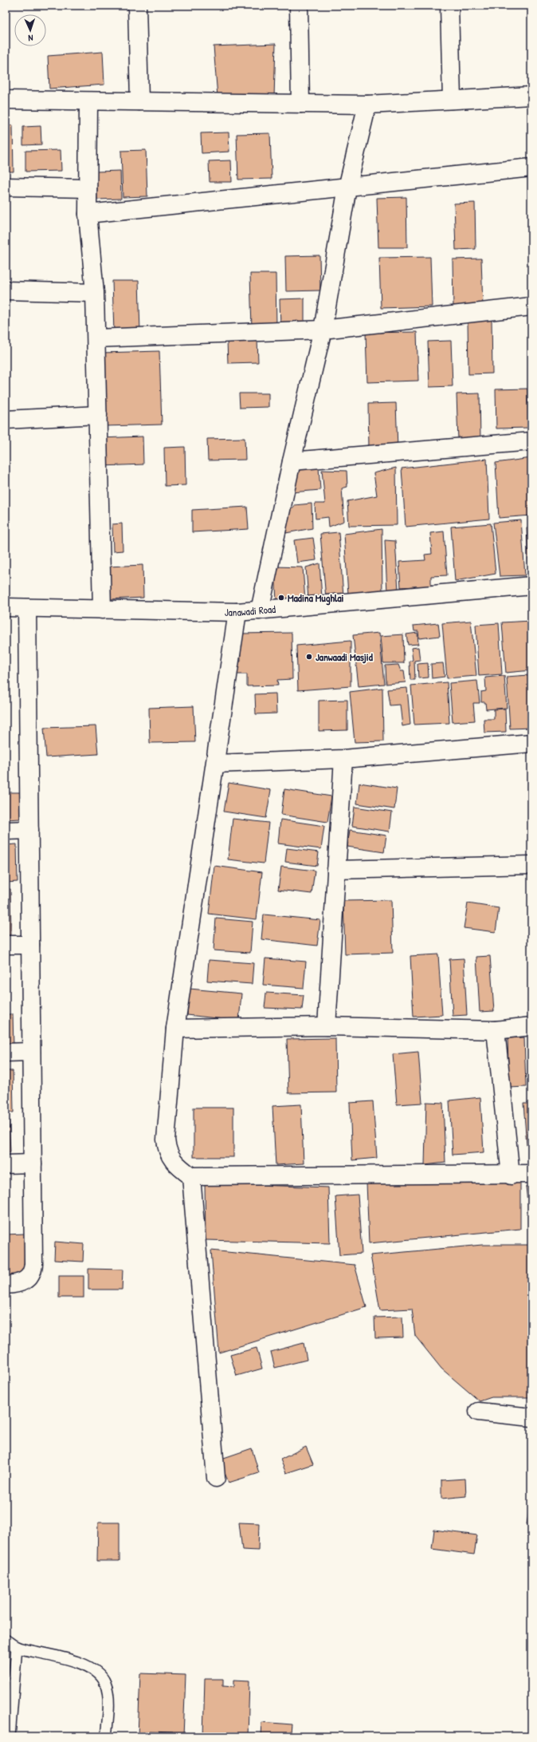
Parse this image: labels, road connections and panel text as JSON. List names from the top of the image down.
{
  "streets": {
    "street": ["Janawadi Road"]
  },
  "places": ["Madina Mughlai", "Janwaadi Masjid"],
  "north": "bottom"
}
